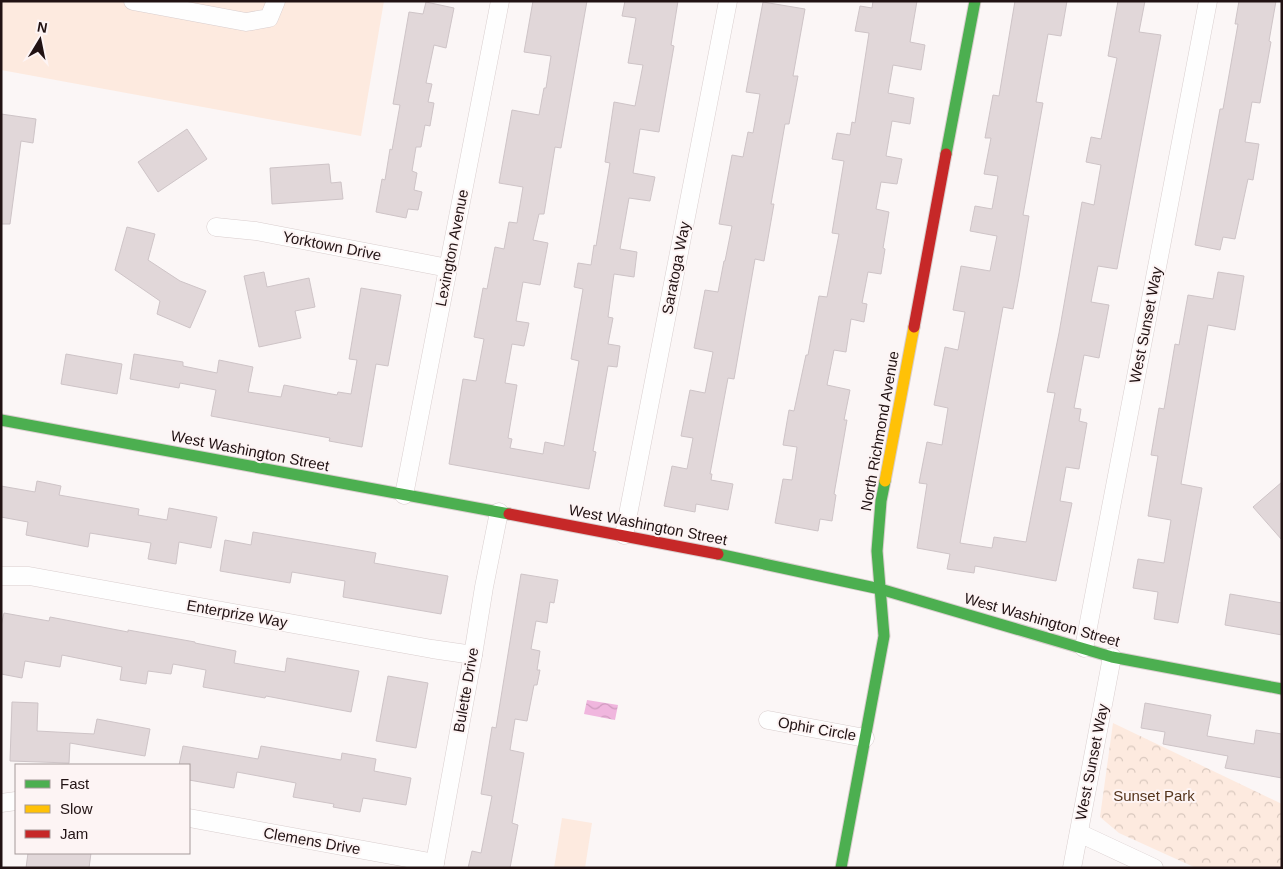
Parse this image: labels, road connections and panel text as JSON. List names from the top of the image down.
{
  "streets": {
    "street": [
      "Yorktown Drive",
      "Lexington Avenue",
      "Saratoga Way",
      "West Sunset Way",
      "North Richmond Avenue",
      "West Washington Street",
      "Enterprize Way",
      "Bulette Drive",
      "Ophir Circle",
      "Clemens Drive"
    ]
  },
  "crossings": [
    ["Yorktown Drive", "Lexington Avenue"],
    ["Lexington Avenue", "West Washington Street"],
    ["Saratoga Way", "West Washington Street"],
    ["West Sunset Way", "West Washington Street"],
    ["North Richmond Avenue", "West Washington Street"],
    ["North Richmond Avenue", "Ophir Circle"],
    ["West Washington Street", "Bulette Drive"],
    ["Enterprize Way", "Bulette Drive"],
    ["Bulette Drive", "Clemens Drive"]
  ],
  "parks": ["Sunset Park"],
  "legend": ["Fast", "Slow", "Jam"],
  "north": "top"
}
